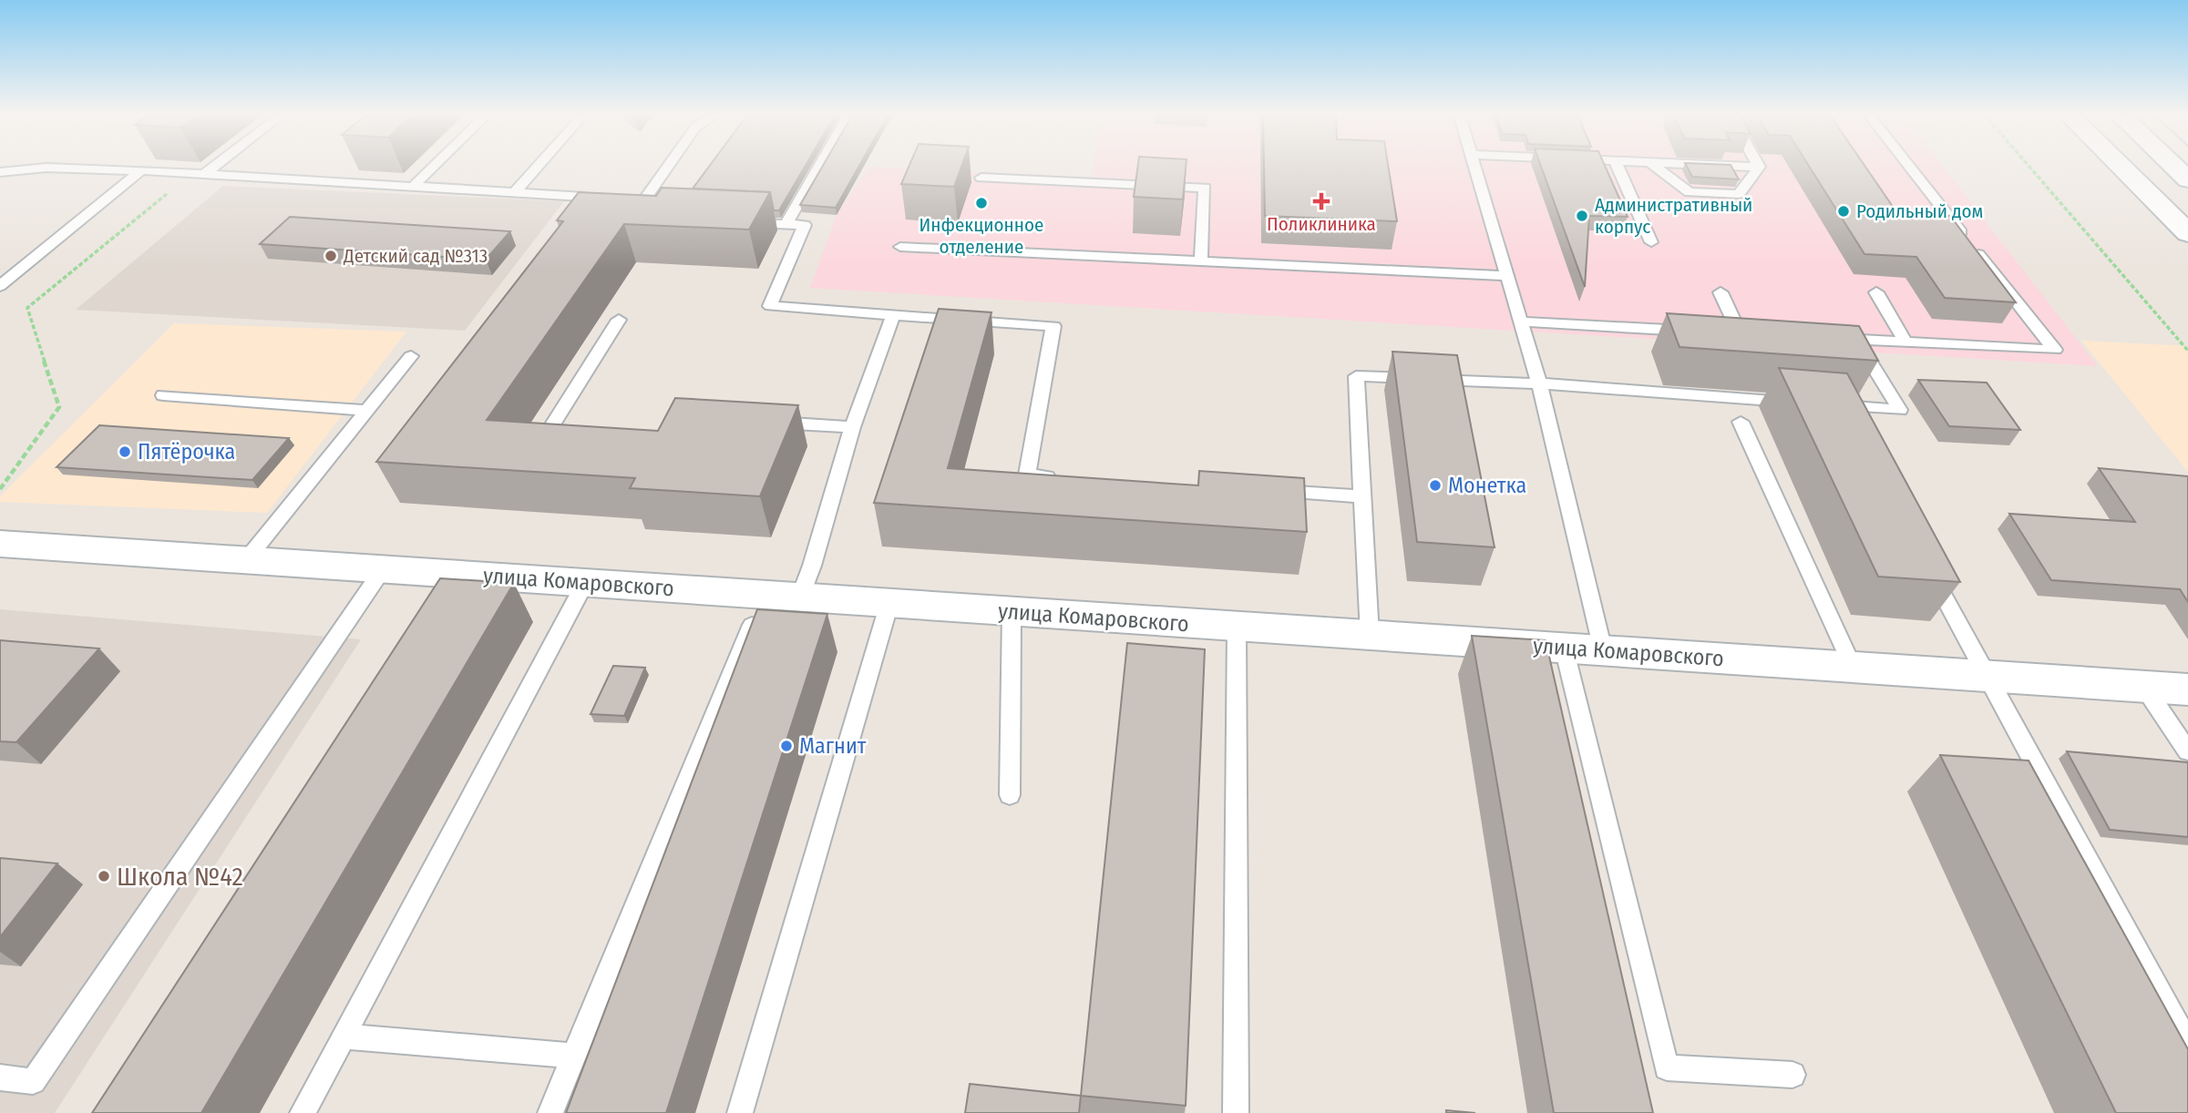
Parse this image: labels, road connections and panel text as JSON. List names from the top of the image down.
{
  "streets": {
    "street": ["улица Комаровского"]
  },
  "places": {
    "health": ["Поликлиника"],
    "other": [
      "Инфекционное отделение",
      "Родильный дом",
      "Административный корпус",
      "Детский сад №313",
      "Пятёрочка",
      "Монетка",
      "Магнит",
      "Школа №42"
    ]
  }
}
